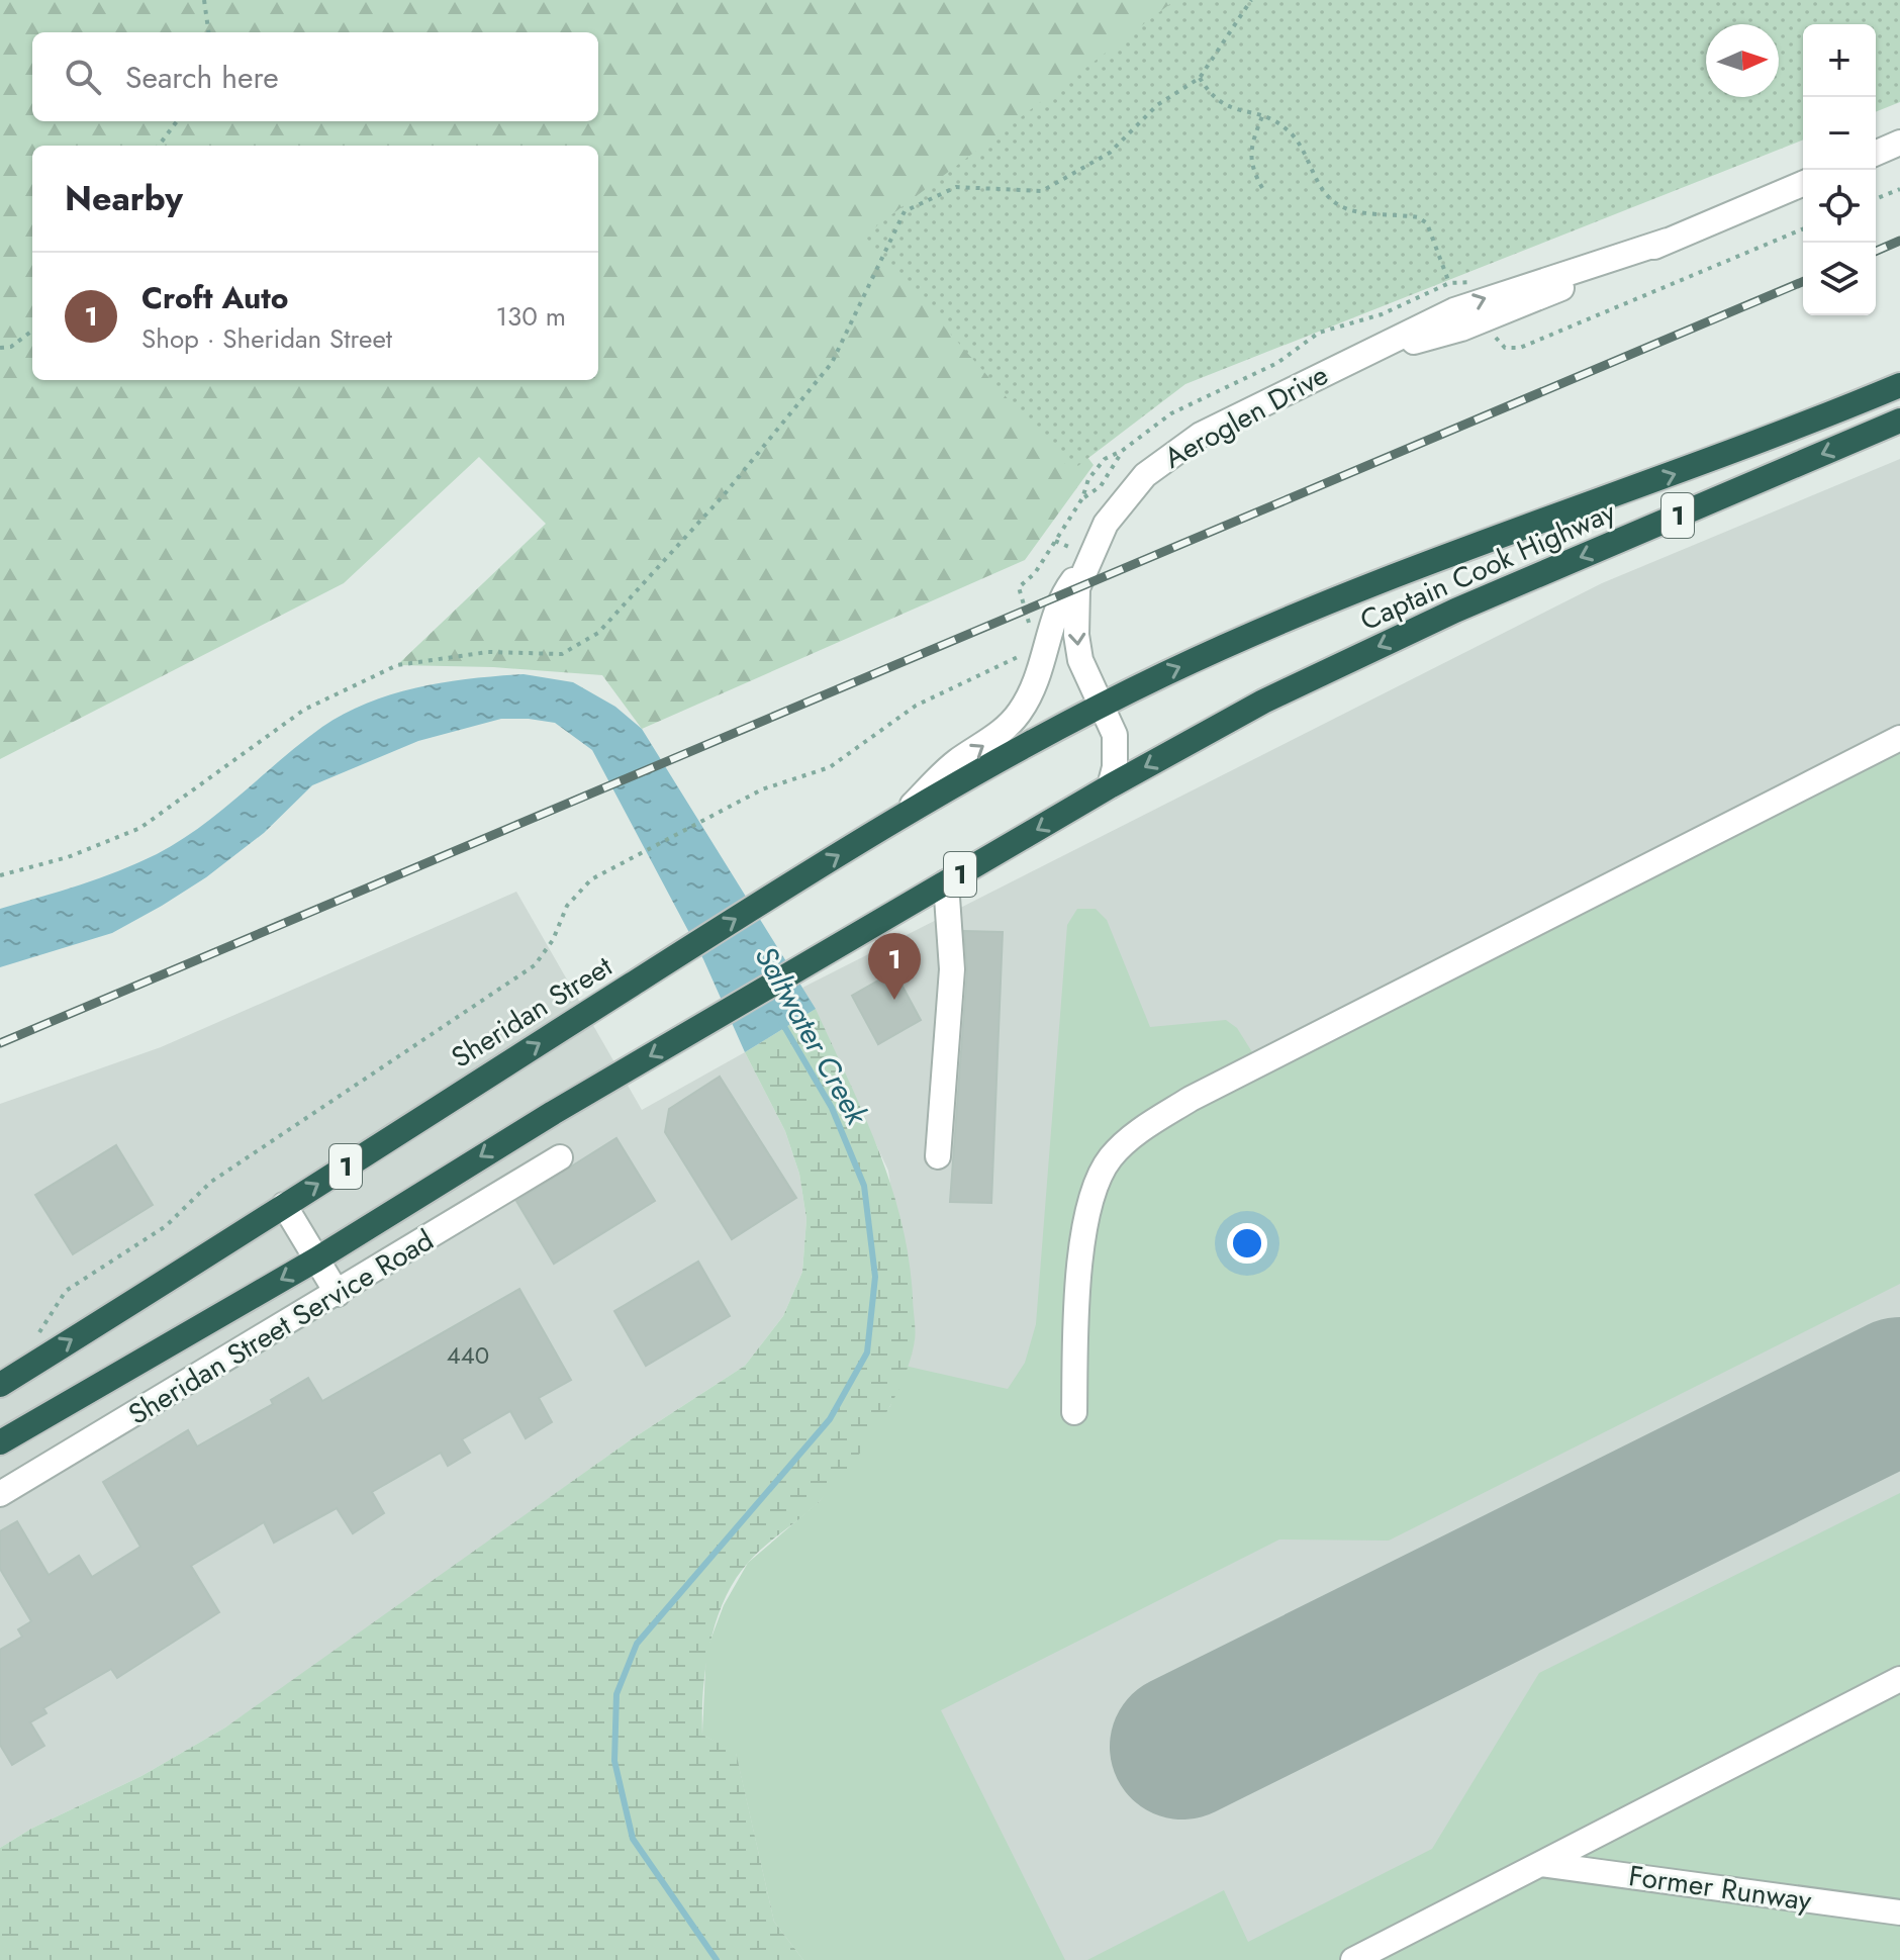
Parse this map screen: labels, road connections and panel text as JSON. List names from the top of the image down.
{
  "streets": {
    "highway": ["1", "Captain Cook Highway", "Sheridan Street"],
    "street": ["Aeroglen Drive", "Sheridan Street Service Road", "Former Runway"]
  },
  "crossings": [
    ["Aeroglen Drive", "1"],
    ["Aeroglen Drive", "Captain Cook Highway"],
    ["Aeroglen Drive", "Sheridan Street"],
    ["1", "Captain Cook Highway"],
    ["Captain Cook Highway", "Sheridan Street"]
  ],
  "water": ["Saltwater Creek"],
  "house_numbers": ["440"],
  "north": "right",
  "page": {
    "map_buttons": ["+", "−"],
    "search": "Search here",
    "heading": "Nearby",
    "list": [
      {
        "mark": "1",
        "name": "Croft Auto",
        "note": "Shop · Sheridan Street",
        "value": "130 m"
      }
    ],
    "pins": "1"
  }
}
